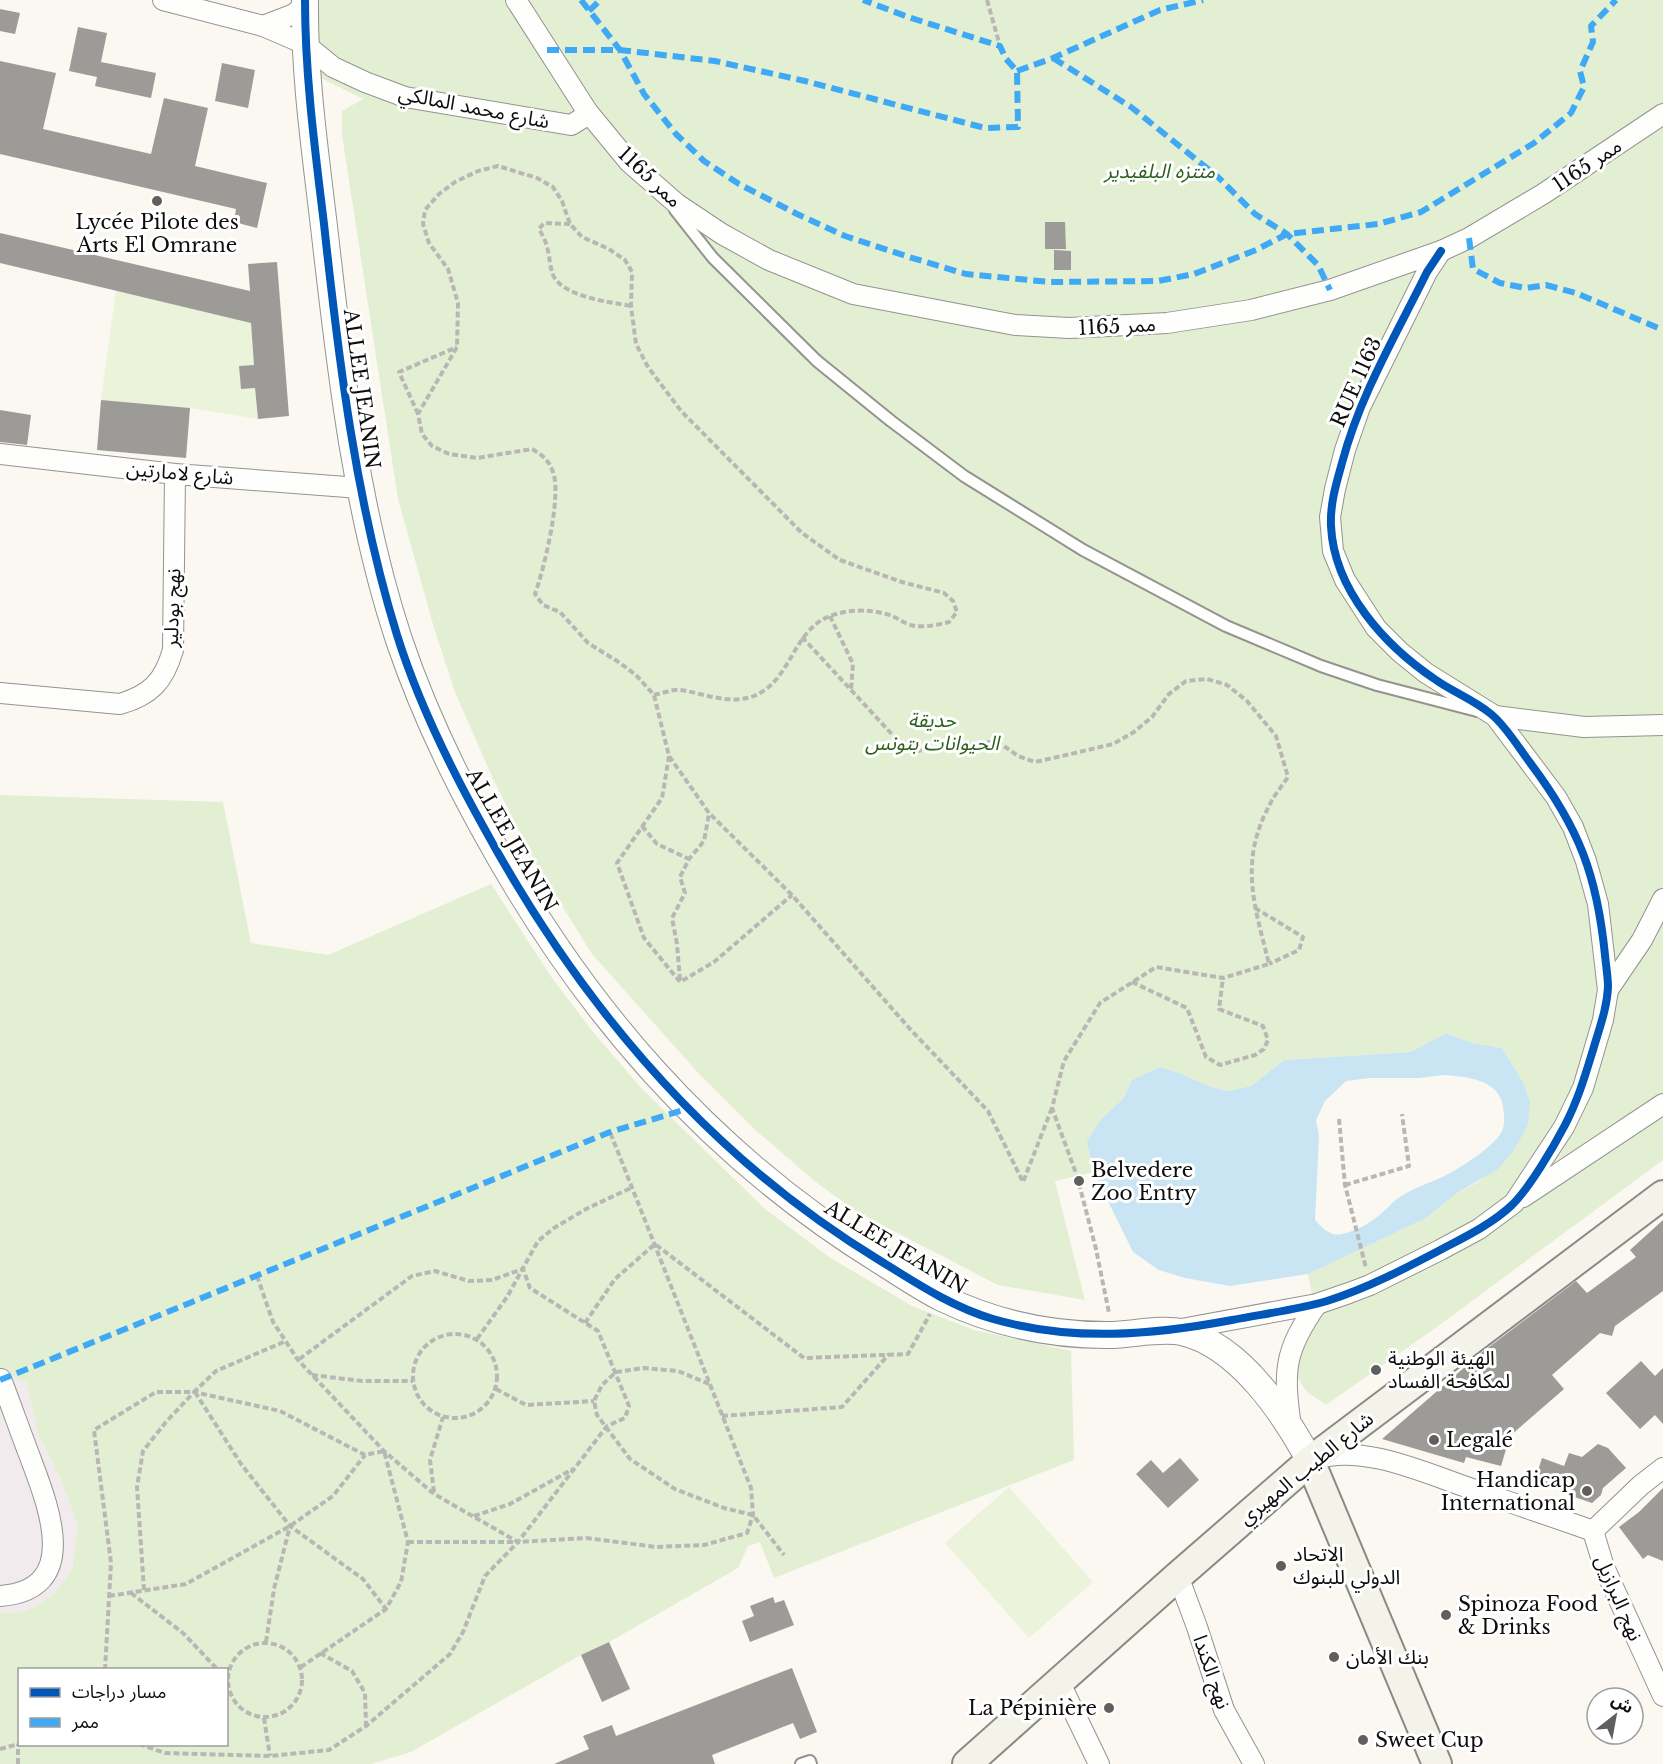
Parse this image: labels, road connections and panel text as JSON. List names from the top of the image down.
{
  "streets": {
    "main road": ["شارع الطيب المهيري"],
    "street": [
      "شارع محمد المالكي",
      "ممر 1165",
      "RUE 1163",
      "ALLEE JEANIN",
      "شارع لامارتين",
      "نهج بودلير",
      "نهج البرازيل",
      "نهج الكندا"
    ]
  },
  "crossings": [
    ["شارع محمد المالكي", "ممر 1165"],
    ["شارع محمد المالكي", "ALLEE JEANIN"],
    ["ممر 1165", "RUE 1163"],
    ["ALLEE JEANIN", "شارع لامارتين"],
    ["شارع لامارتين", "نهج بودلير"],
    ["شارع الطيب المهيري", "نهج الكندا"]
  ],
  "parks": ["منتزه البلفيدير", "حديقة الحيوانات بتونس"],
  "places": [
    "Lycée Pilote des Arts El Omrane",
    "Belvedere Zoo Entry",
    "الهيئة الوطنية لمكافحة الفساد",
    "Legalé",
    "Handicap International",
    "الاتحاد الدولي للبنوك",
    "Spinoza Food & Drinks",
    "بنك الأمان",
    "La Pépinière",
    "Sweet Cup"
  ],
  "legend": ["مسار دراجات", "ممر"],
  "north": "top right"
}
